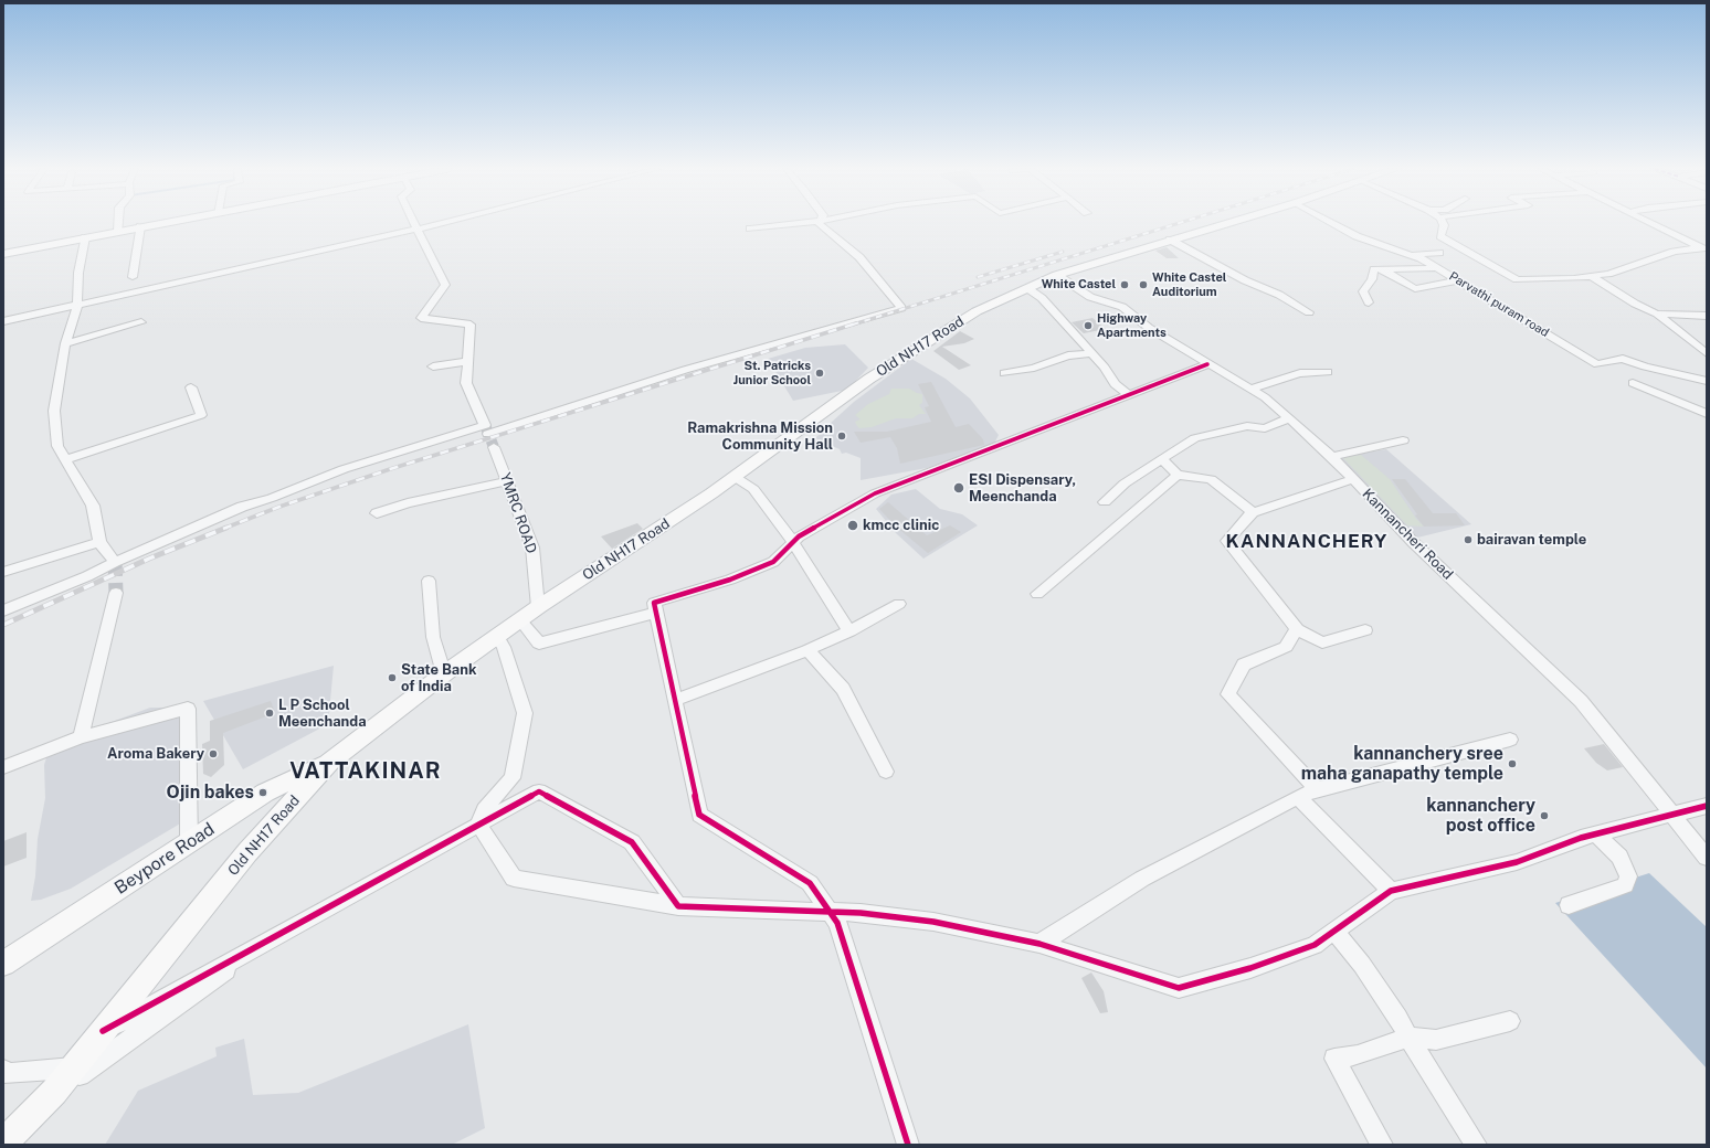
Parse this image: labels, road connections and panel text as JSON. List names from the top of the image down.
{
  "streets": {
    "main road": ["Old NH17 Road", "Beypore Road"],
    "street": ["Parvathi puram road", "YMRC ROAD", "Kannancheri Road"]
  },
  "crossings": [
    ["Old NH17 Road", "YMRC ROAD"],
    ["Old NH17 Road", "Kannancheri Road"],
    ["Old NH17 Road", "Beypore Road"]
  ],
  "districts": ["KANNANCHERY", "VATTAKINAR"],
  "places": [
    "White Castel",
    "White Castel Auditorium",
    "Highway Apartments",
    "St. Patricks Junior School",
    "Ramakrishna Mission Community Hall",
    "ESI Dispensary, Meenchanda",
    "kmcc clinic",
    "bairavan temple",
    "State Bank of India",
    "L P School Meenchanda",
    "Aroma Bakery",
    "kannanchery sree maha ganapathy temple",
    "Ojin bakes",
    "kannanchery post office"
  ]
}
